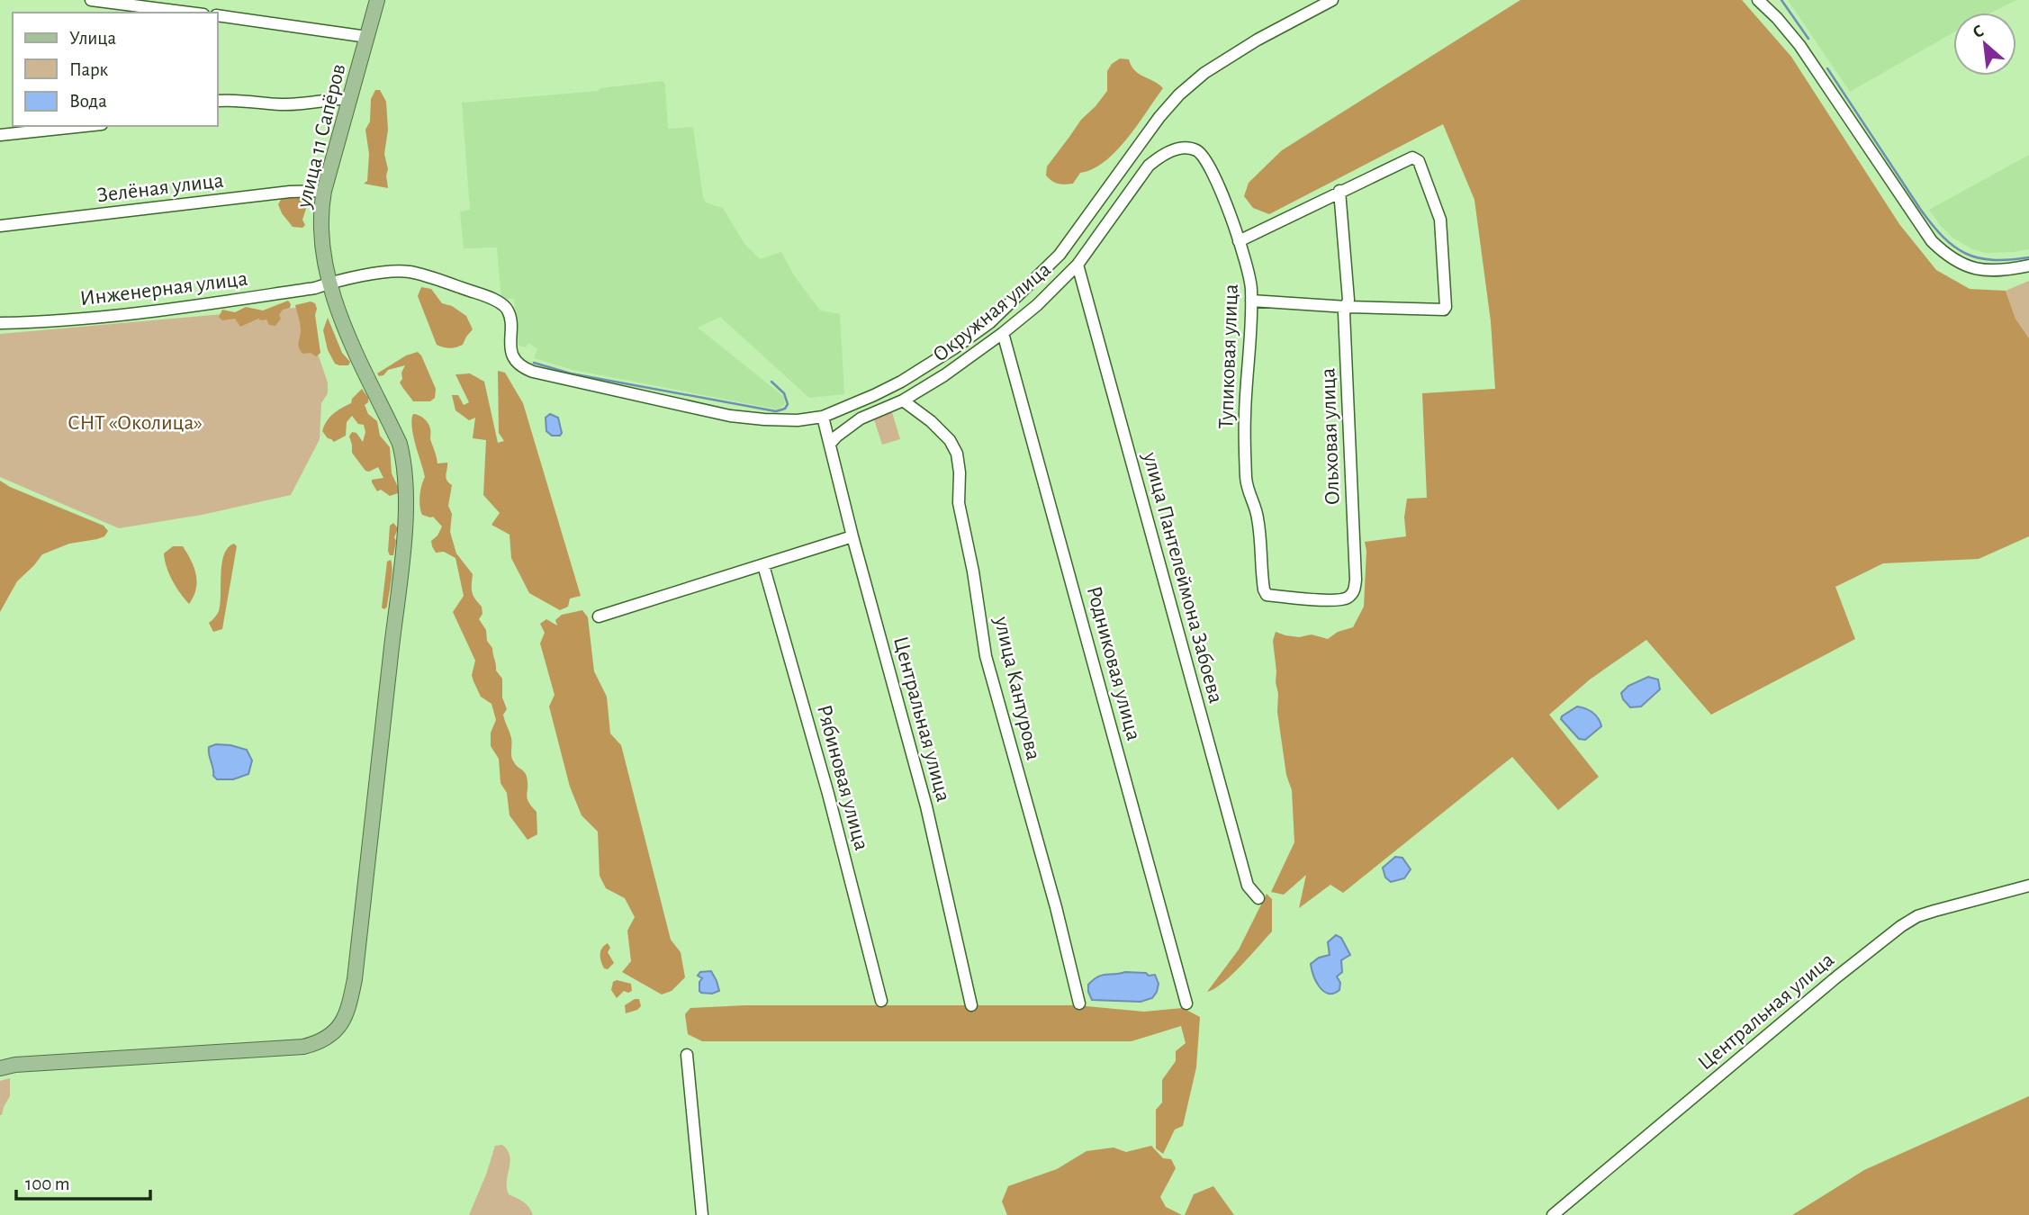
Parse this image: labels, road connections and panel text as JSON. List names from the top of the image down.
{
  "streets": {
    "main road": ["улица 11 Сапёров"],
    "street": [
      "Зелёная улица",
      "Инженерная улица",
      "Окружная улица",
      "Тупиковая улица",
      "Ольховая улица",
      "улица Пантелеймона Забоева",
      "Родниковая улица",
      "улица Кантурова",
      "Центральная улица",
      "Рябиновая улица"
    ]
  },
  "crossings": [
    ["улица 11 Сапёров", "Зелёная улица"],
    ["улица 11 Сапёров", "Инженерная улица"],
    ["Инженерная улица", "Центральная улица"],
    ["Окружная улица", "Тупиковая улица"],
    ["Окружная улица", "улица Пантелеймона Забоева"],
    ["Окружная улица", "Родниковая улица"],
    ["Окружная улица", "улица Кантурова"],
    ["Окружная улица", "Центральная улица"],
    ["Тупиковая улица", "Ольховая улица"]
  ],
  "parks": ["СНТ «Околица»"],
  "legend": ["Улица", "Парк", "Вода"],
  "scale_bar": "100 m",
  "north": "top left"
}
